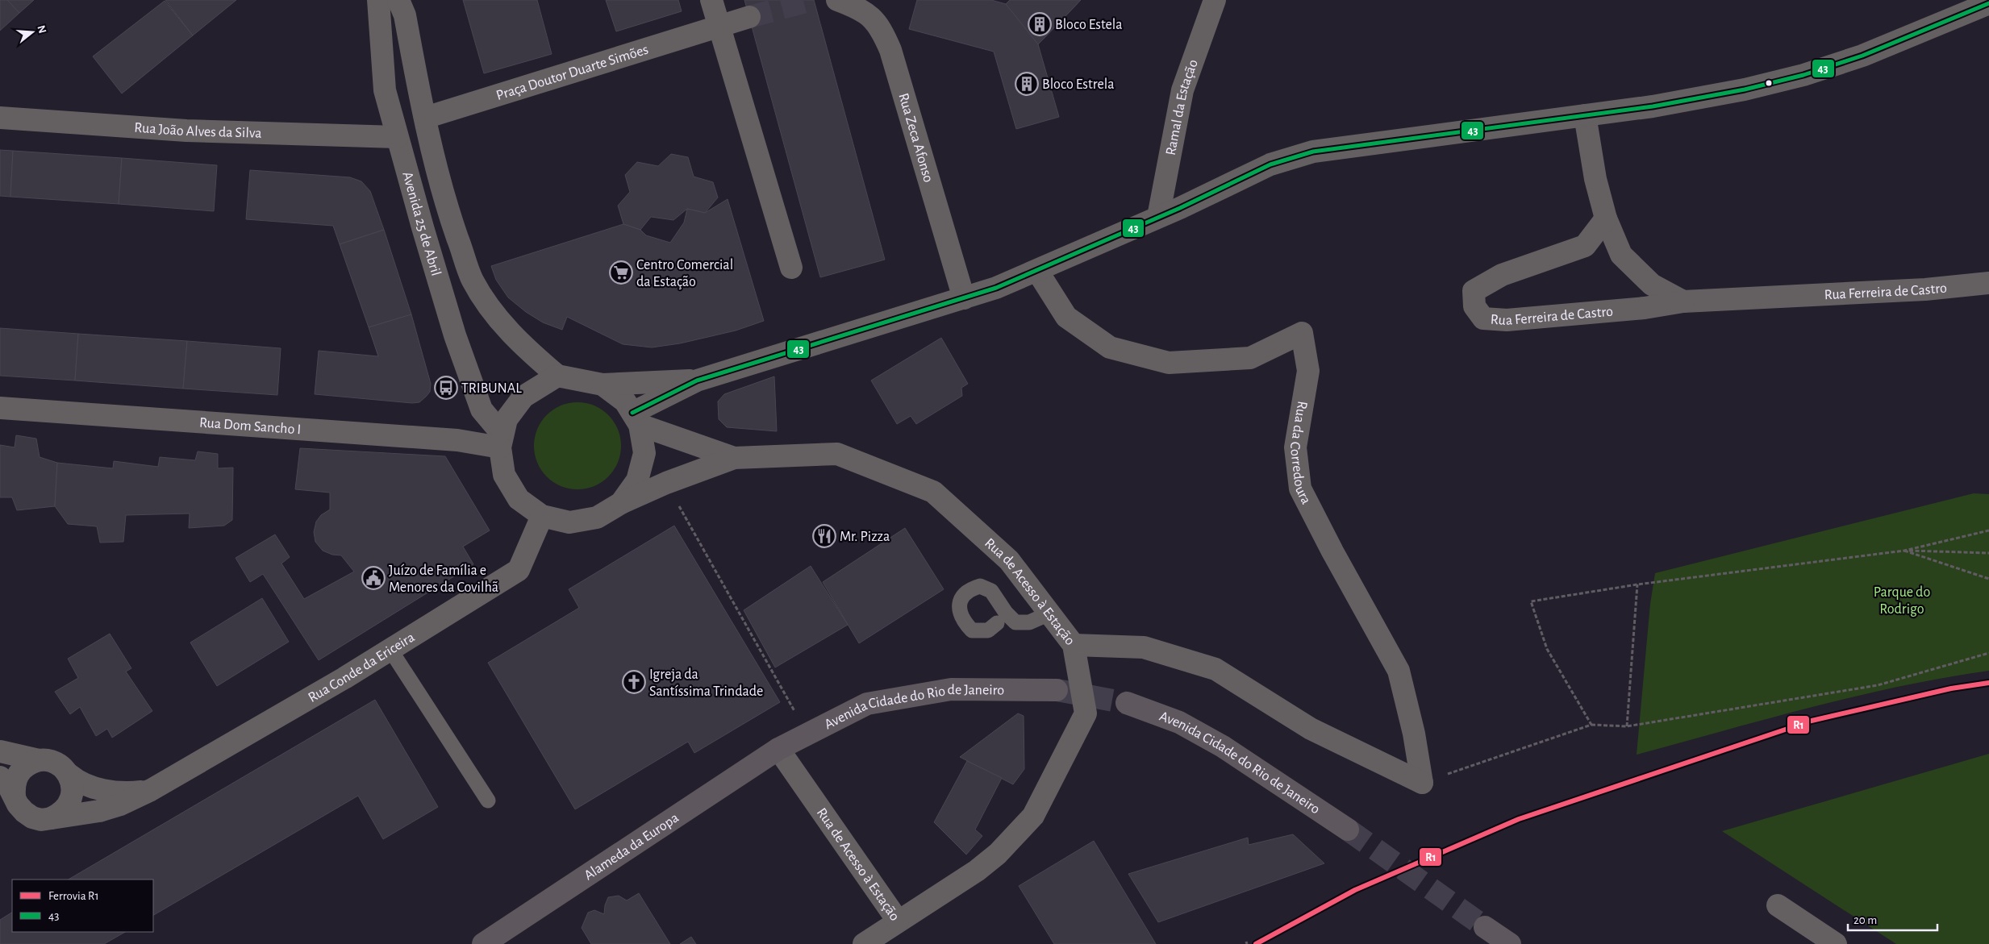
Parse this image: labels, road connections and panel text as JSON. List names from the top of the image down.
{
  "streets": {
    "main road": ["Avenida Cidade do Rio de Janeiro", "Alameda da Europa"],
    "street": [
      "Praça Doutor Duarte Simões",
      "Ramal da Estação",
      "Rua João Alves da Silva",
      "Rua Zeca Afonso",
      "Avenida 25 de Abril",
      "Rua Ferreira de Castro",
      "Rua Dom Sancho I",
      "Rua da Corredoura",
      "Rua de Acesso à Estação",
      "Rua Conde da Ericeira"
    ]
  },
  "crossings": [
    ["Praça Doutor Duarte Simões", "Avenida 25 de Abril"],
    ["Rua João Alves da Silva", "Avenida 25 de Abril"],
    ["Avenida 25 de Abril", "Rua Dom Sancho I"],
    ["Avenida 25 de Abril", "Rua de Acesso à Estação"],
    ["Avenida 25 de Abril", "Rua Conde da Ericeira"],
    ["Rua Dom Sancho I", "Rua de Acesso à Estação"],
    ["Rua Dom Sancho I", "Rua Conde da Ericeira"],
    ["Rua de Acesso à Estação", "Rua Conde da Ericeira"],
    ["Rua de Acesso à Estação", "Avenida Cidade do Rio de Janeiro"],
    ["Rua de Acesso à Estação", "Alameda da Europa"],
    ["Avenida Cidade do Rio de Janeiro", "Alameda da Europa"]
  ],
  "parks": ["Parque do Rodrigo"],
  "places": {
    "building": ["Bloco Estela", "Bloco Estrela"],
    "supermarket": ["Centro Comercial da Estação"],
    "bus stop": ["TRIBUNAL"],
    "restaurant": ["Mr. Pizza"],
    "public building": ["Juízo de Família e Menores da Covilhã"],
    "church": ["Igreja da Santíssima Trindade"]
  },
  "lines": ["transit line 43", "rail line R1"],
  "legend": ["Ferrovia R1", "43"],
  "scale_bar": "20 m",
  "north": "right"
}
